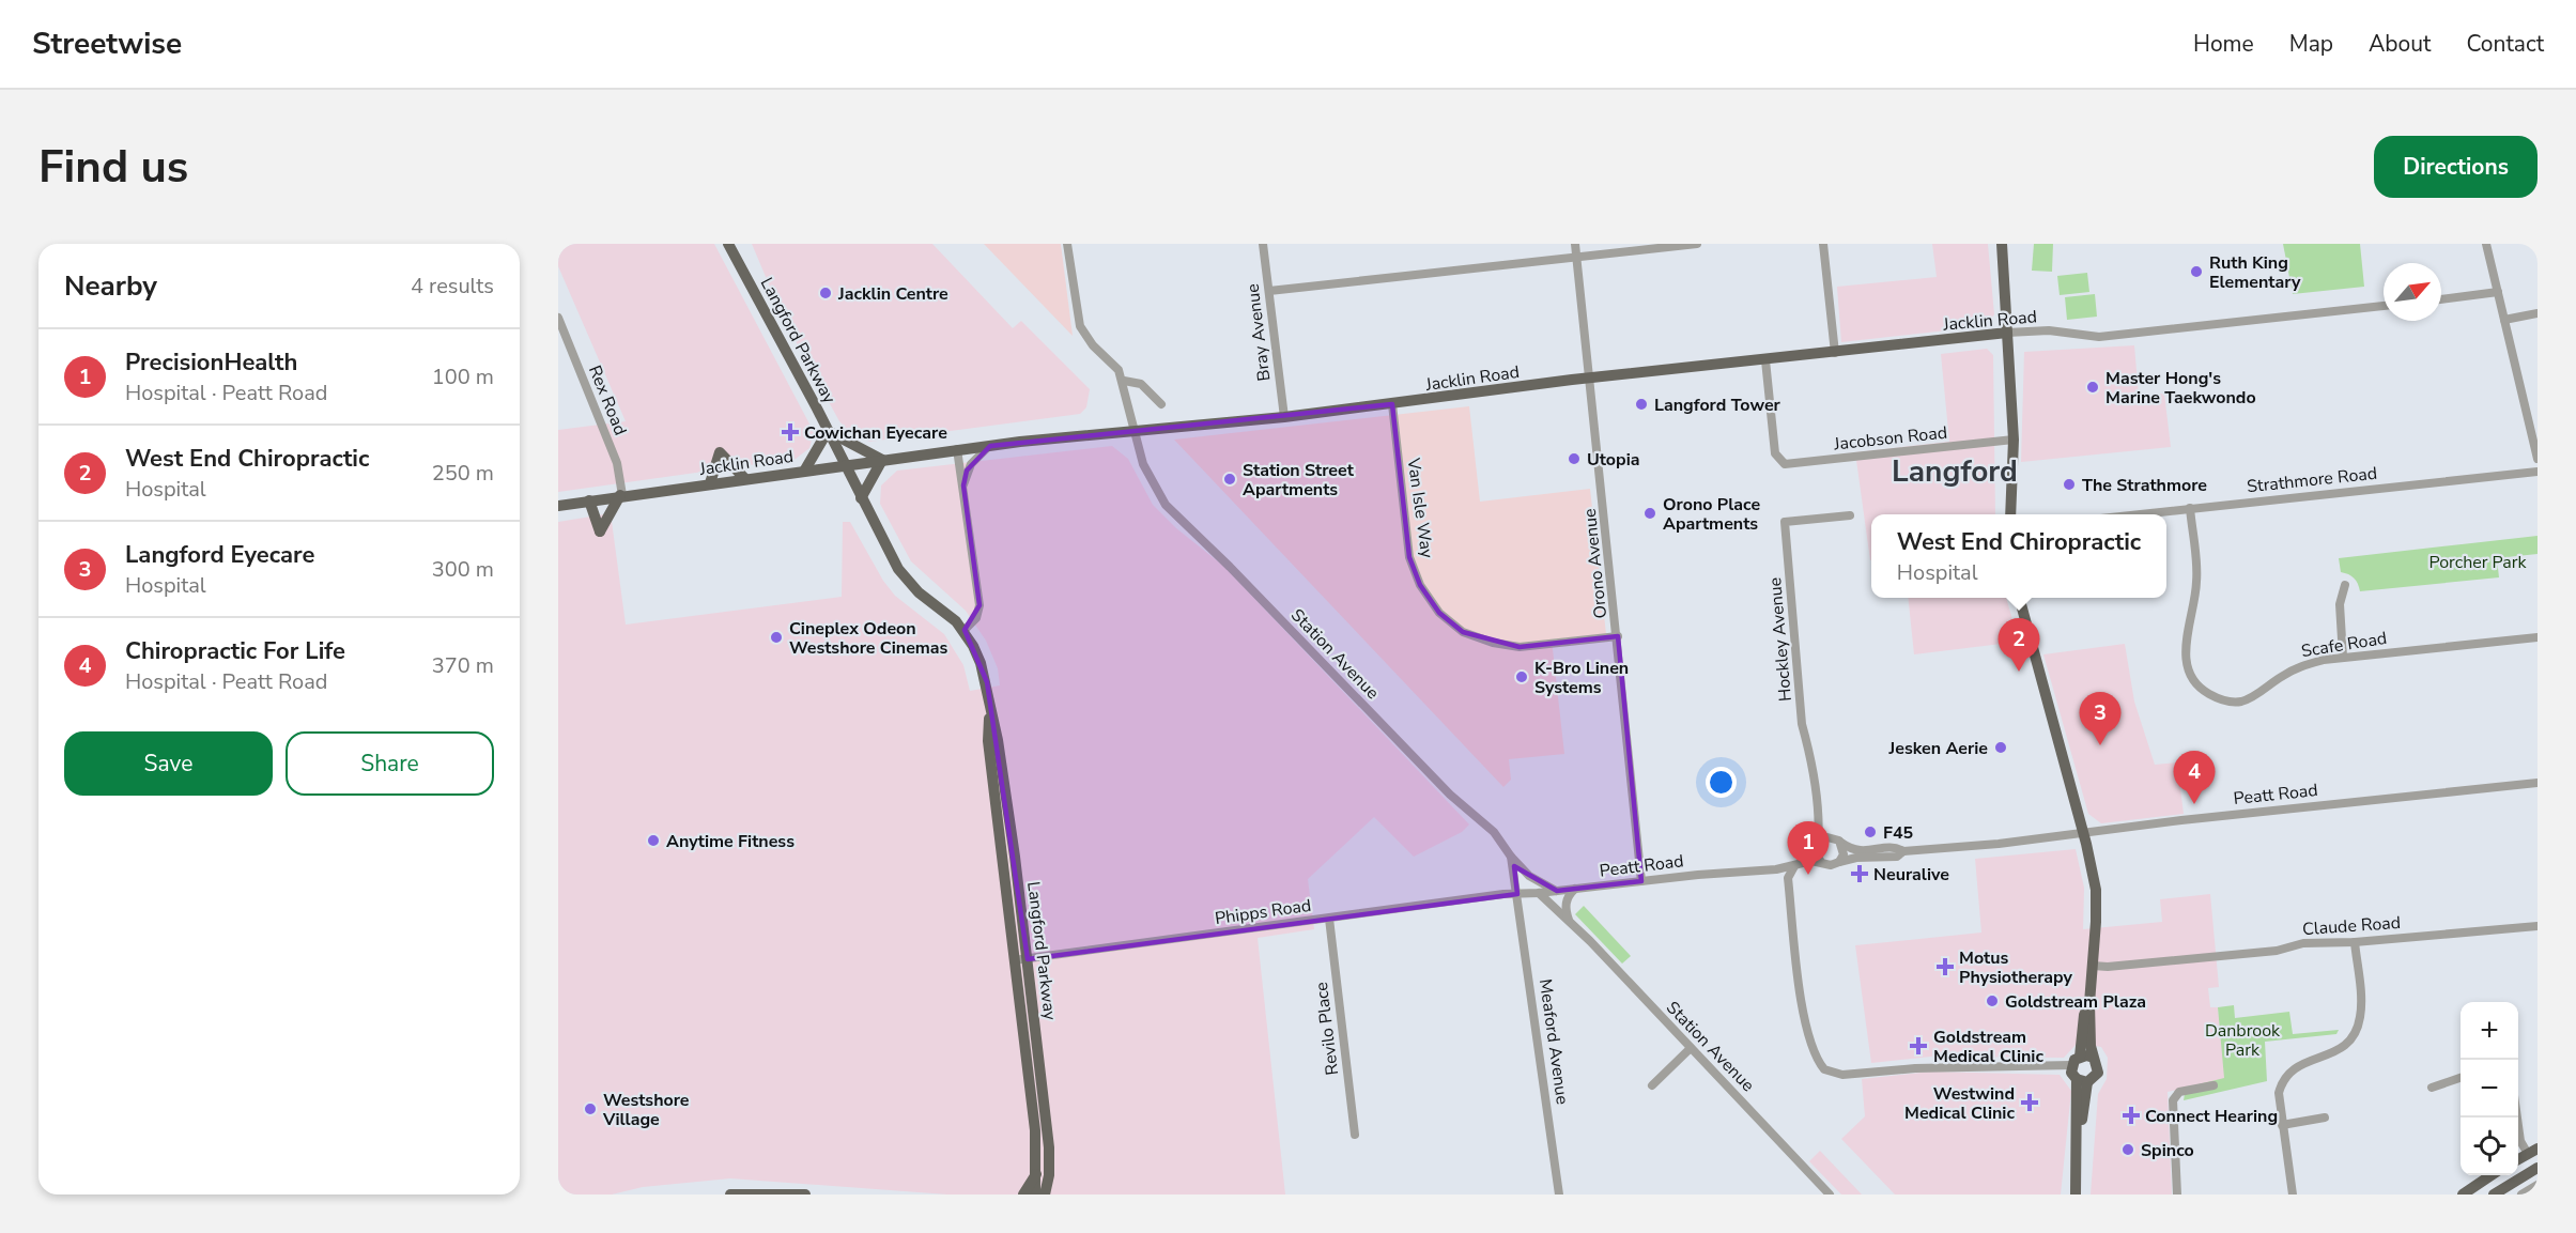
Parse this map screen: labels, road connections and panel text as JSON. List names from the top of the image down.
{
  "streets": {
    "main road": ["Jacklin Road", "Langford Parkway"],
    "street": [
      "Bray Avenue",
      "Rex Road",
      "Jacobson Road",
      "Strathmore Road",
      "Van Isle Way",
      "Orono Avenue",
      "Hockley Avenue",
      "Scafe Road",
      "Station Avenue",
      "Peatt Road",
      "Phipps Road",
      "Claude Road",
      "Revilo Place",
      "Meaford Avenue"
    ]
  },
  "crossings": [
    ["Jacklin Road", "Bray Avenue"],
    ["Jacklin Road", "Langford Parkway"],
    ["Jacklin Road", "Rex Road"],
    ["Jacklin Road", "Jacobson Road"],
    ["Jacklin Road", "Van Isle Way"],
    ["Jacklin Road", "Orono Avenue"],
    ["Jacklin Road", "Station Avenue"],
    ["Langford Parkway", "Phipps Road"],
    ["Strathmore Road", "Scafe Road"],
    ["Van Isle Way", "Orono Avenue"],
    ["Orono Avenue", "Peatt Road"],
    ["Hockley Avenue", "Peatt Road"],
    ["Station Avenue", "Peatt Road"],
    ["Station Avenue", "Phipps Road"],
    ["Station Avenue", "Meaford Avenue"],
    ["Peatt Road", "Phipps Road"],
    ["Peatt Road", "Meaford Avenue"],
    ["Phipps Road", "Revilo Place"],
    ["Phipps Road", "Meaford Avenue"]
  ],
  "districts": ["Langford"],
  "parks": ["Porcher Park", "Danbrook Park"],
  "places": {
    "other": [
      "Ruth King Elementary",
      "Jacklin Centre",
      "Master Hong's Marine Taekwondo",
      "Langford Tower",
      "Utopia",
      "Station Street Apartments",
      "The Strathmore",
      "Orono Place Apartments",
      "Cineplex Odeon Westshore Cinemas",
      "K-Bro Linen Systems",
      "Jesken Aerie",
      "F45",
      "Anytime Fitness",
      "Goldstream Plaza",
      "Westshore Village",
      "Spinco"
    ],
    "health": [
      "Cowichan Eyecare",
      "Neuralive",
      "Motus Physiotherapy",
      "Goldstream Medical Clinic",
      "Westwind Medical Clinic",
      "Connect Hearing"
    ]
  },
  "north": "top right",
  "page": {
    "header": "Streetwise",
    "nav": [
      "Home",
      "Map",
      "About",
      "Contact"
    ],
    "buttons": [
      "Directions",
      ["Save", "Share"]
    ],
    "title": "Find us",
    "heading": ["Nearby", "4 results"],
    "list": [
      {
        "mark": "1",
        "name": "PrecisionHealth",
        "note": "Hospital · Peatt Road",
        "value": "100 m"
      },
      {
        "mark": "2",
        "name": "West End Chiropractic",
        "note": "Hospital",
        "value": "250 m"
      },
      {
        "mark": "3",
        "name": "Langford Eyecare",
        "note": "Hospital",
        "value": "300 m"
      },
      {
        "mark": "4",
        "name": "Chiropractic For Life",
        "note": "Hospital · Peatt Road",
        "value": "370 m"
      }
    ],
    "popup": ["West End Chiropractic", "Hospital"],
    "pins": [
      "2",
      "3",
      "4",
      "1"
    ],
    "map_buttons": ["+", "−"]
  }
}
